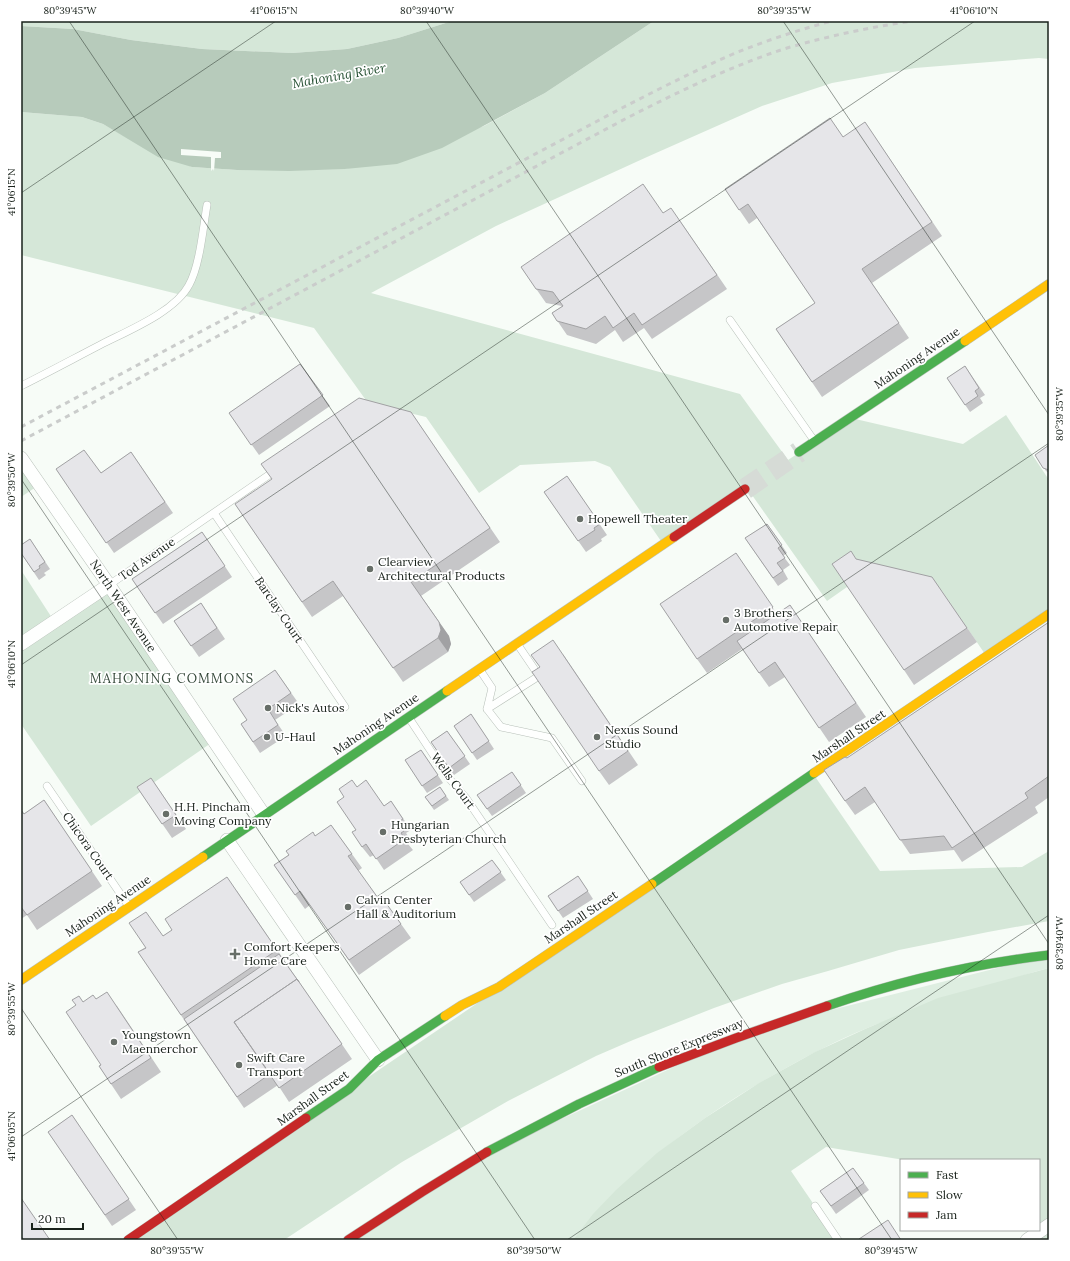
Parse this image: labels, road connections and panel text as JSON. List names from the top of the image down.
{
  "streets": {
    "main road": ["Mahoning Avenue", "Marshall Street", "South Shore Expressway"],
    "street": ["Tod Avenue", "North West Avenue"],
    "lane": ["Barclay Court", "Wells Court", "Chicora Court"]
  },
  "crossings": [
    ["Mahoning Avenue", "North West Avenue"],
    ["Mahoning Avenue", "Wells Court"],
    ["Mahoning Avenue", "Chicora Court"],
    ["Tod Avenue", "North West Avenue"],
    ["Tod Avenue", "Barclay Court"]
  ],
  "districts": ["MAHONING COMMONS"],
  "water": ["Mahoning River"],
  "places": {
    "other": [
      "Hopewell Theater",
      "Clearview Architectural Products",
      "3 Brothers Automotive Repair",
      "Nick's Autos",
      "U-Haul",
      "Nexus Sound Studio",
      "H.H. Pincham Moving Company",
      "Hungarian Presbyterian Church",
      "Calvin Center Hall & Auditorium",
      "Youngstown Maennerchor",
      "Swift Care Transport"
    ],
    "health": ["Comfort Keepers Home Care"]
  },
  "legend": ["Fast", "Slow", "Jam"],
  "scale_bar": "20 m",
  "coordinates": [
    "80°39'45\"W",
    "41°06'15\"N",
    "80°39'40\"W",
    "80°39'35\"W",
    "41°06'10\"N",
    "80°39'50\"W",
    "80°39'55\"W",
    "41°06'05\"N"
  ]
}
